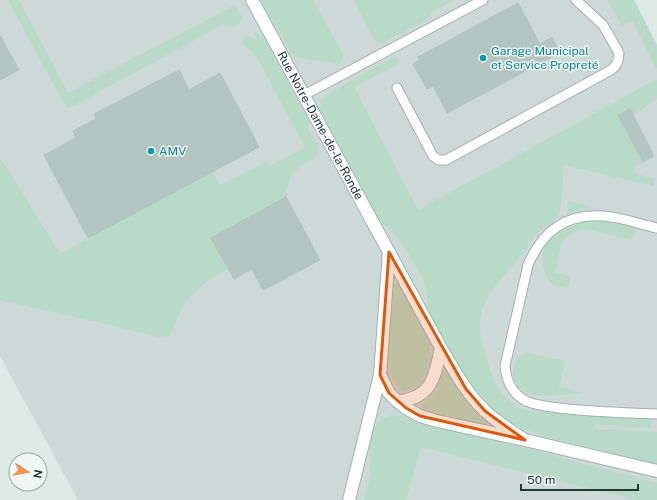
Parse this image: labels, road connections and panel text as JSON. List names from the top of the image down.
{
  "streets": {
    "main road": ["Rue Notre-Dame-de-la-Ronde"]
  },
  "places": ["Garage Municipal et Service Propreté", "AMV"],
  "scale_bar": "50 m",
  "north": "right"
}
